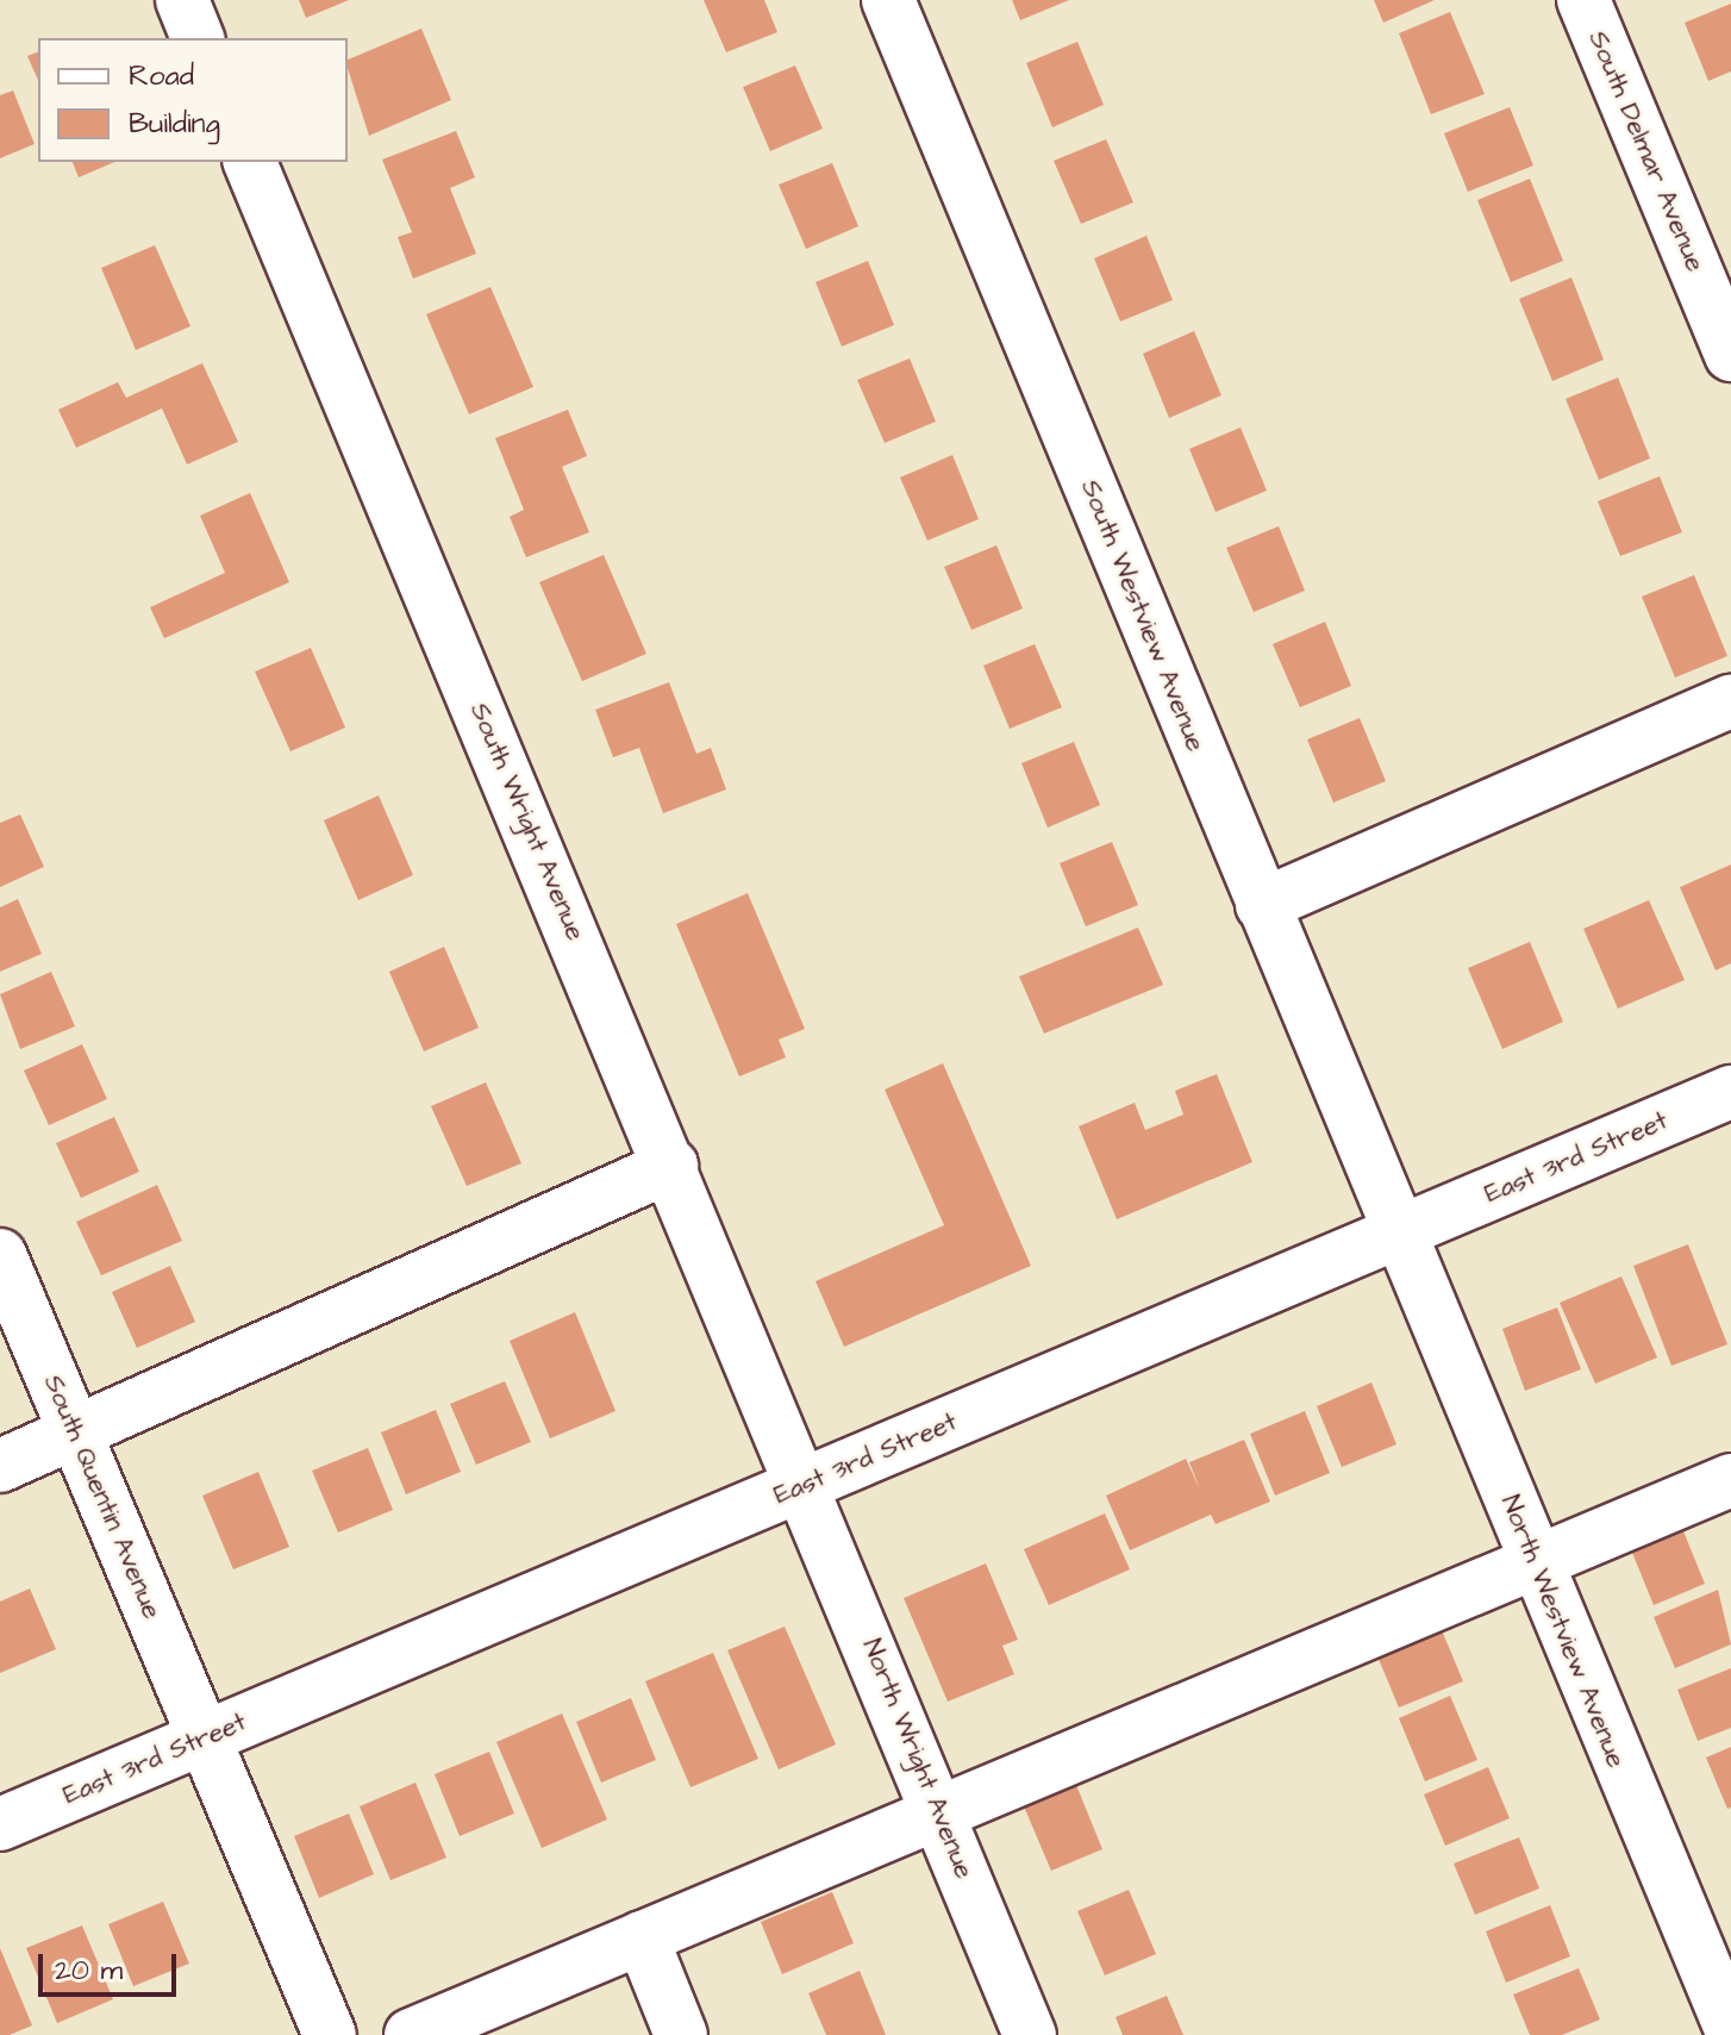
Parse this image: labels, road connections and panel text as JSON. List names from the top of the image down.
{
  "streets": {
    "street": [
      "South Delmar Avenue",
      "South Westview Avenue",
      "South Wright Avenue",
      "East 3rd Street",
      "South Quentin Avenue",
      "North Westview Avenue",
      "North Wright Avenue"
    ]
  },
  "crossings": [
    ["South Westview Avenue", "East 3rd Street"],
    ["South Westview Avenue", "North Westview Avenue"],
    ["South Wright Avenue", "East 3rd Street"],
    ["South Wright Avenue", "North Wright Avenue"],
    ["East 3rd Street", "South Quentin Avenue"],
    ["East 3rd Street", "North Westview Avenue"],
    ["East 3rd Street", "North Wright Avenue"]
  ],
  "legend": ["Road", "Building"],
  "scale_bar": "20 m"
}
